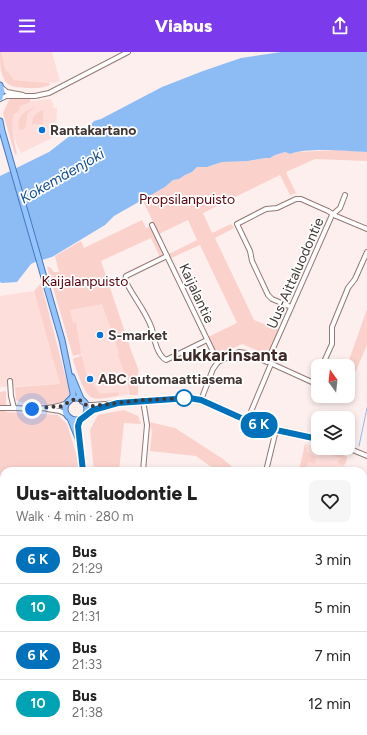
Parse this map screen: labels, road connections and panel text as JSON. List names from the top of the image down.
{
  "streets": {
    "street": ["Uus-Aittaluodontie", "Kaijalantie"]
  },
  "districts": ["Lukkarinsanta"],
  "water": ["Kokemäenjoki"],
  "parks": ["Propsilanpuisto", "Kaijalanpuisto"],
  "places": ["Rantakartano", "S-market", "ABC automaattiasema"],
  "north": "top",
  "page": {
    "header": "Viabus",
    "on_map": "6 K",
    "heading": ["Uus-aittaluodontie L", "Walk · 4 min · 280 m"],
    "list": [
      {
        "mark": "6 K",
        "name": "Bus",
        "note": "21:29",
        "value": "3 min"
      },
      {
        "mark": "10",
        "name": "Bus",
        "note": "21:31",
        "value": "5 min"
      },
      {
        "mark": "6 K",
        "name": "Bus",
        "note": "21:33",
        "value": "7 min"
      },
      {
        "mark": "10",
        "name": "Bus",
        "note": "21:38",
        "value": "12 min"
      }
    ]
  }
}
